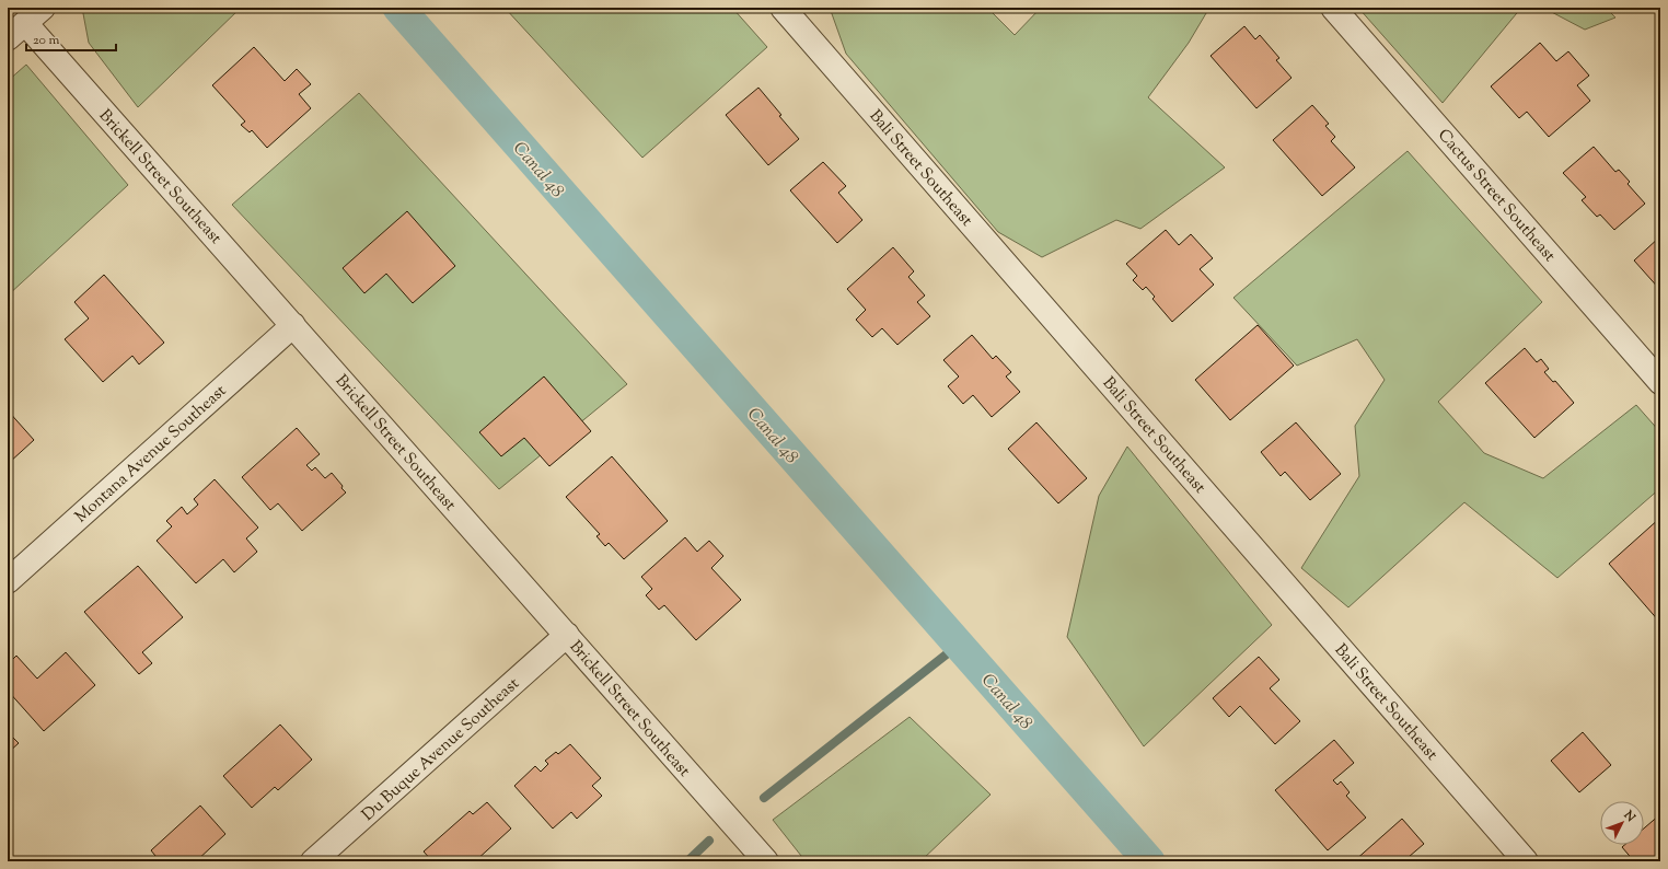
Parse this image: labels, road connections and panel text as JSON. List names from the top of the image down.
{
  "streets": {
    "street": [
      "Bali Street Southeast",
      "Brickell Street Southeast",
      "Cactus Street Southeast",
      "Montana Avenue Southeast",
      "Du Buque Avenue Southeast"
    ]
  },
  "crossings": [
    ["Brickell Street Southeast", "Montana Avenue Southeast"],
    ["Brickell Street Southeast", "Du Buque Avenue Southeast"]
  ],
  "water": ["Canal 48"],
  "scale_bar": "20 m",
  "north": "top right"
}
